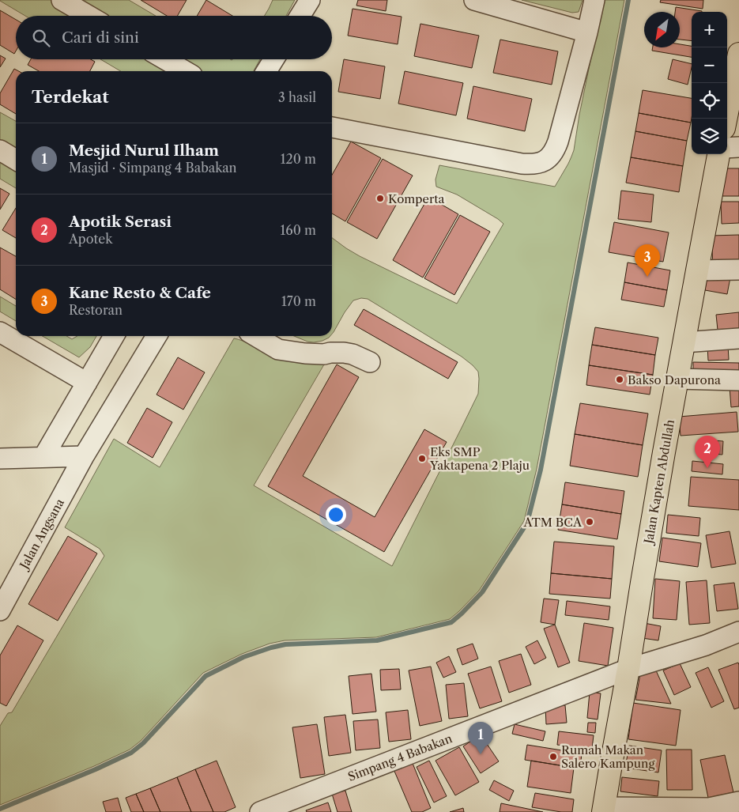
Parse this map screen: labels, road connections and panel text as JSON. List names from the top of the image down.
{
  "streets": {
    "main road": ["Jalan Kapten Abdullah"],
    "street": ["Jalan Angsana", "Simpang 4 Babakan"]
  },
  "crossings": [
    ["Jalan Kapten Abdullah", "Simpang 4 Babakan"]
  ],
  "places": [
    "Komperta",
    "Bakso Dapurona",
    "Eks SMP Yaktapena 2 Plaju",
    "ATM BCA",
    "Rumah Makan Salero Kampung"
  ],
  "north": "bottom left",
  "page": {
    "map_buttons": ["+", "−"],
    "search": "Cari di sini",
    "heading": ["Terdekat", "3 hasil"],
    "list": [
      {
        "mark": "1",
        "name": "Mesjid Nurul Ilham",
        "note": "Masjid · Simpang 4 Babakan",
        "value": "120 m"
      },
      {
        "mark": "2",
        "name": "Apotik Serasi",
        "note": "Apotek",
        "value": "160 m"
      },
      {
        "mark": "3",
        "name": "Kane Resto & Cafe",
        "note": "Restoran",
        "value": "170 m"
      }
    ],
    "pins": ["3", "2", "1"]
  }
}
